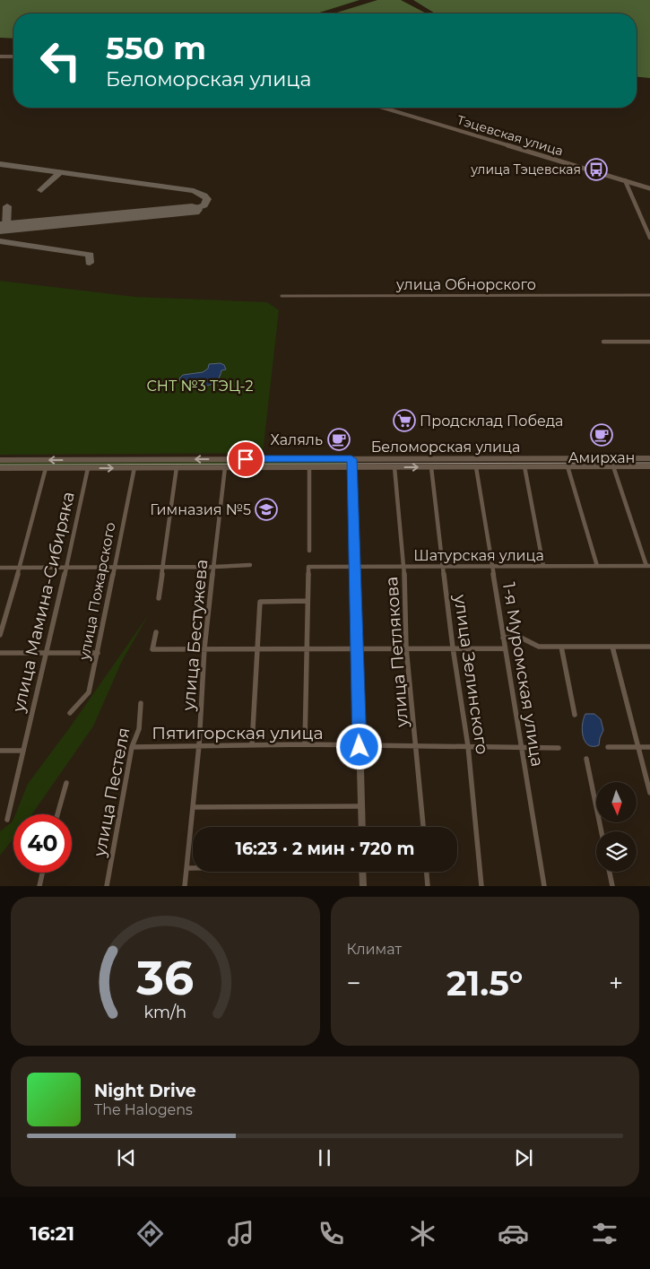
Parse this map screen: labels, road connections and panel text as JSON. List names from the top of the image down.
{
  "streets": {
    "main road": ["Тэцевская улица", "Беломорская улица"],
    "street": [
      "улица Обнорского",
      "Шатурская улица",
      "улица Пожарского",
      "улица Мамина-Сибиряка",
      "улица Бестужева",
      "улица Петлякова",
      "улица Зелинского",
      "1-я Муромская улица",
      "Пятигорская улица",
      "улица Пестеля"
    ]
  },
  "crossings": [
    ["Беломорская улица", "улица Пожарского"],
    ["Беломорская улица", "улица Мамина-Сибиряка"],
    ["Беломорская улица", "улица Бестужева"],
    ["Беломорская улица", "улица Петлякова"],
    ["Беломорская улица", "улица Зелинского"],
    ["Беломорская улица", "1-я Муромская улица"],
    ["Шатурская улица", "улица Петлякова"],
    ["Шатурская улица", "улица Зелинского"],
    ["Шатурская улица", "1-я Муромская улица"],
    ["улица Бестужева", "Пятигорская улица"],
    ["улица Петлякова", "Пятигорская улица"],
    ["улица Зелинского", "Пятигорская улица"],
    ["1-я Муромская улица", "Пятигорская улица"],
    ["Пятигорская улица", "улица Пестеля"]
  ],
  "parks": ["СНТ №3 ТЭЦ-2"],
  "places": {
    "bus stop": ["улица Тэцевская"],
    "supermarket": ["Продсклад Победа"],
    "cafe": ["Амирхан", "Халяль"],
    "school or university": ["Гимназия №5"]
  },
  "north": "bottom",
  "page": {
    "turn": ["550 m", "Беломорская улица"],
    "limit": "40",
    "trip": "16:23 · 2 мин · 720 m",
    "tile": "Климат",
    "heat": ["−", "21.5°", "+"],
    "song": ["Night Drive", "The Halogens"],
    "tabs": "16:21",
    "gauge": ["36", "km/h"]
  }
}
